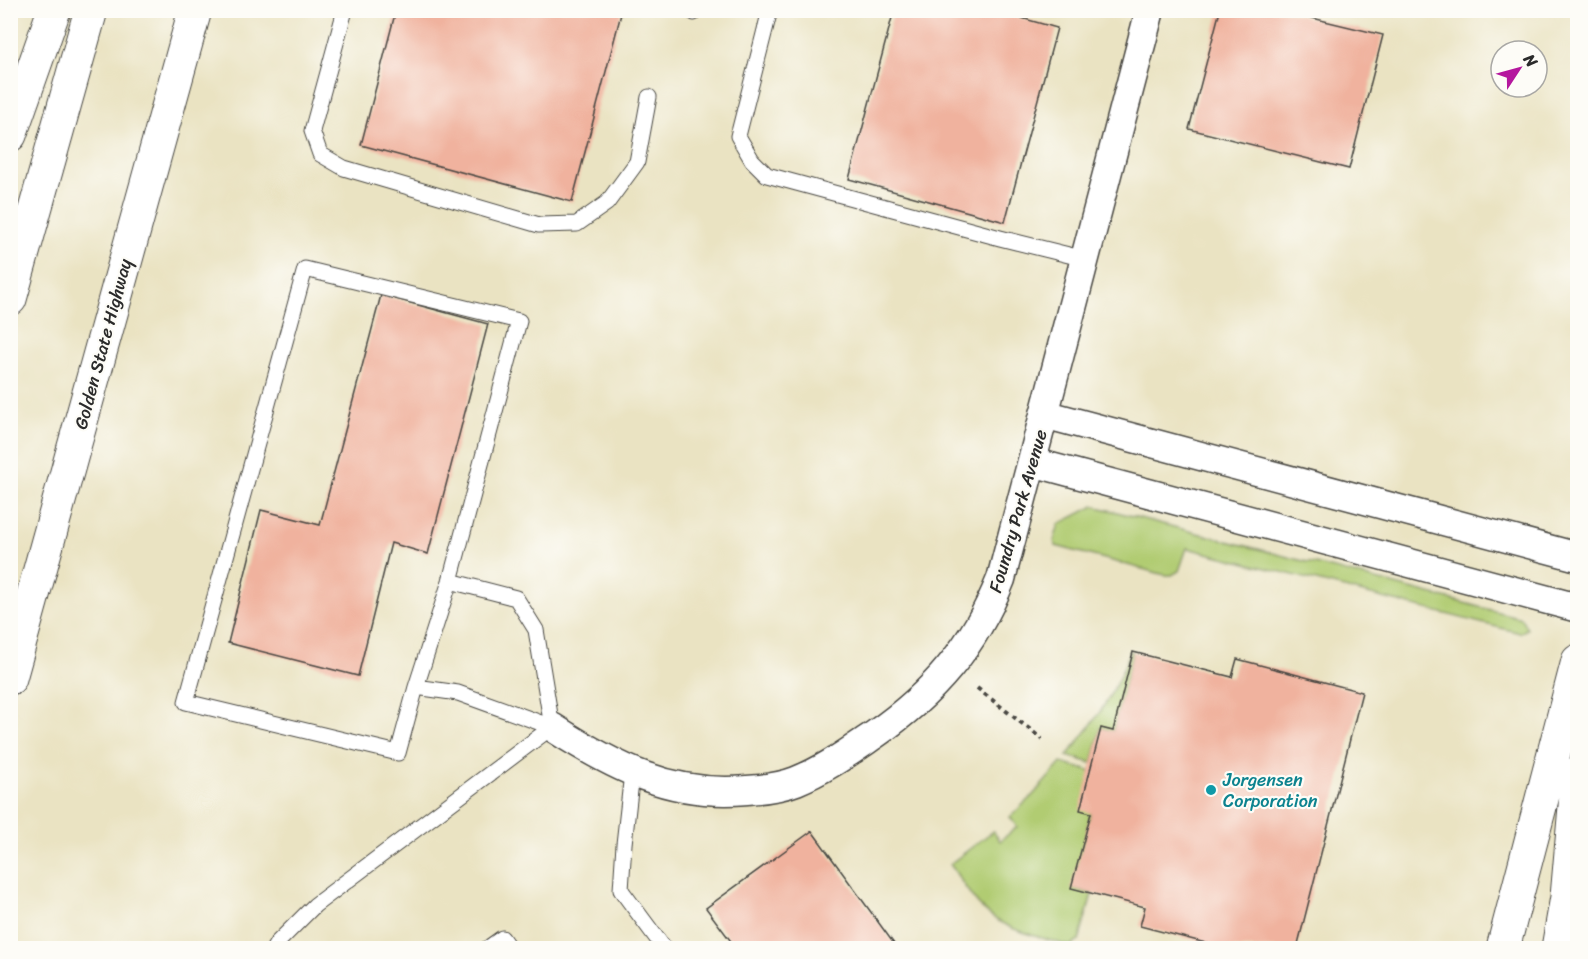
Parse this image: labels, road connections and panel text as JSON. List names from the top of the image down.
{
  "streets": {
    "main road": ["Golden State Highway"],
    "street": ["Foundry Park Avenue"]
  },
  "places": ["Jorgensen Corporation"],
  "north": "top right"
}
